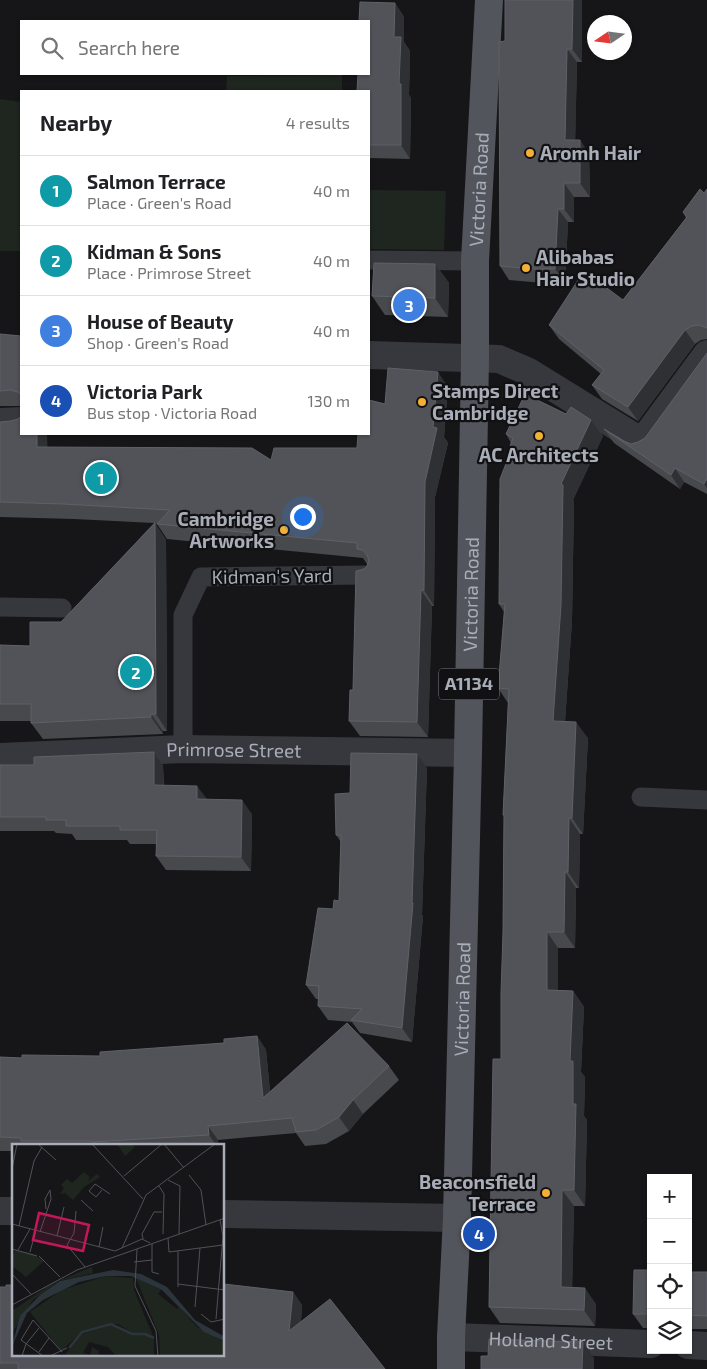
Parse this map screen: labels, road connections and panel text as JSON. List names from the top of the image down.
{
  "streets": {
    "main road": ["Victoria Road", "A1134"],
    "street": ["Primrose Street", "Holland Street"],
    "lane": ["Kidman's Yard"]
  },
  "crossings": [
    ["Victoria Road", "Primrose Street"],
    ["Victoria Road", "Holland Street"],
    ["Kidman's Yard", "Primrose Street"]
  ],
  "places": [
    "Aromh Hair",
    "Alibabas Hair Studio",
    "Stamps Direct Cambridge",
    "AC Architects",
    "Cambridge Artworks",
    "Beaconsfield Terrace"
  ],
  "north": "left",
  "page": {
    "search": "Search here",
    "heading": ["Nearby", "4 results"],
    "list": [
      {
        "mark": "1",
        "name": "Salmon Terrace",
        "note": "Place · Green's Road",
        "value": "40 m"
      },
      {
        "mark": "2",
        "name": "Kidman & Sons",
        "note": "Place · Primrose Street",
        "value": "40 m"
      },
      {
        "mark": "3",
        "name": "House of Beauty",
        "note": "Shop · Green's Road",
        "value": "40 m"
      },
      {
        "mark": "4",
        "name": "Victoria Park",
        "note": "Bus stop · Victoria Road",
        "value": "130 m"
      }
    ],
    "pins": [
      "3",
      "1",
      "2",
      "4"
    ],
    "map_buttons": ["+", "−"]
  }
}
